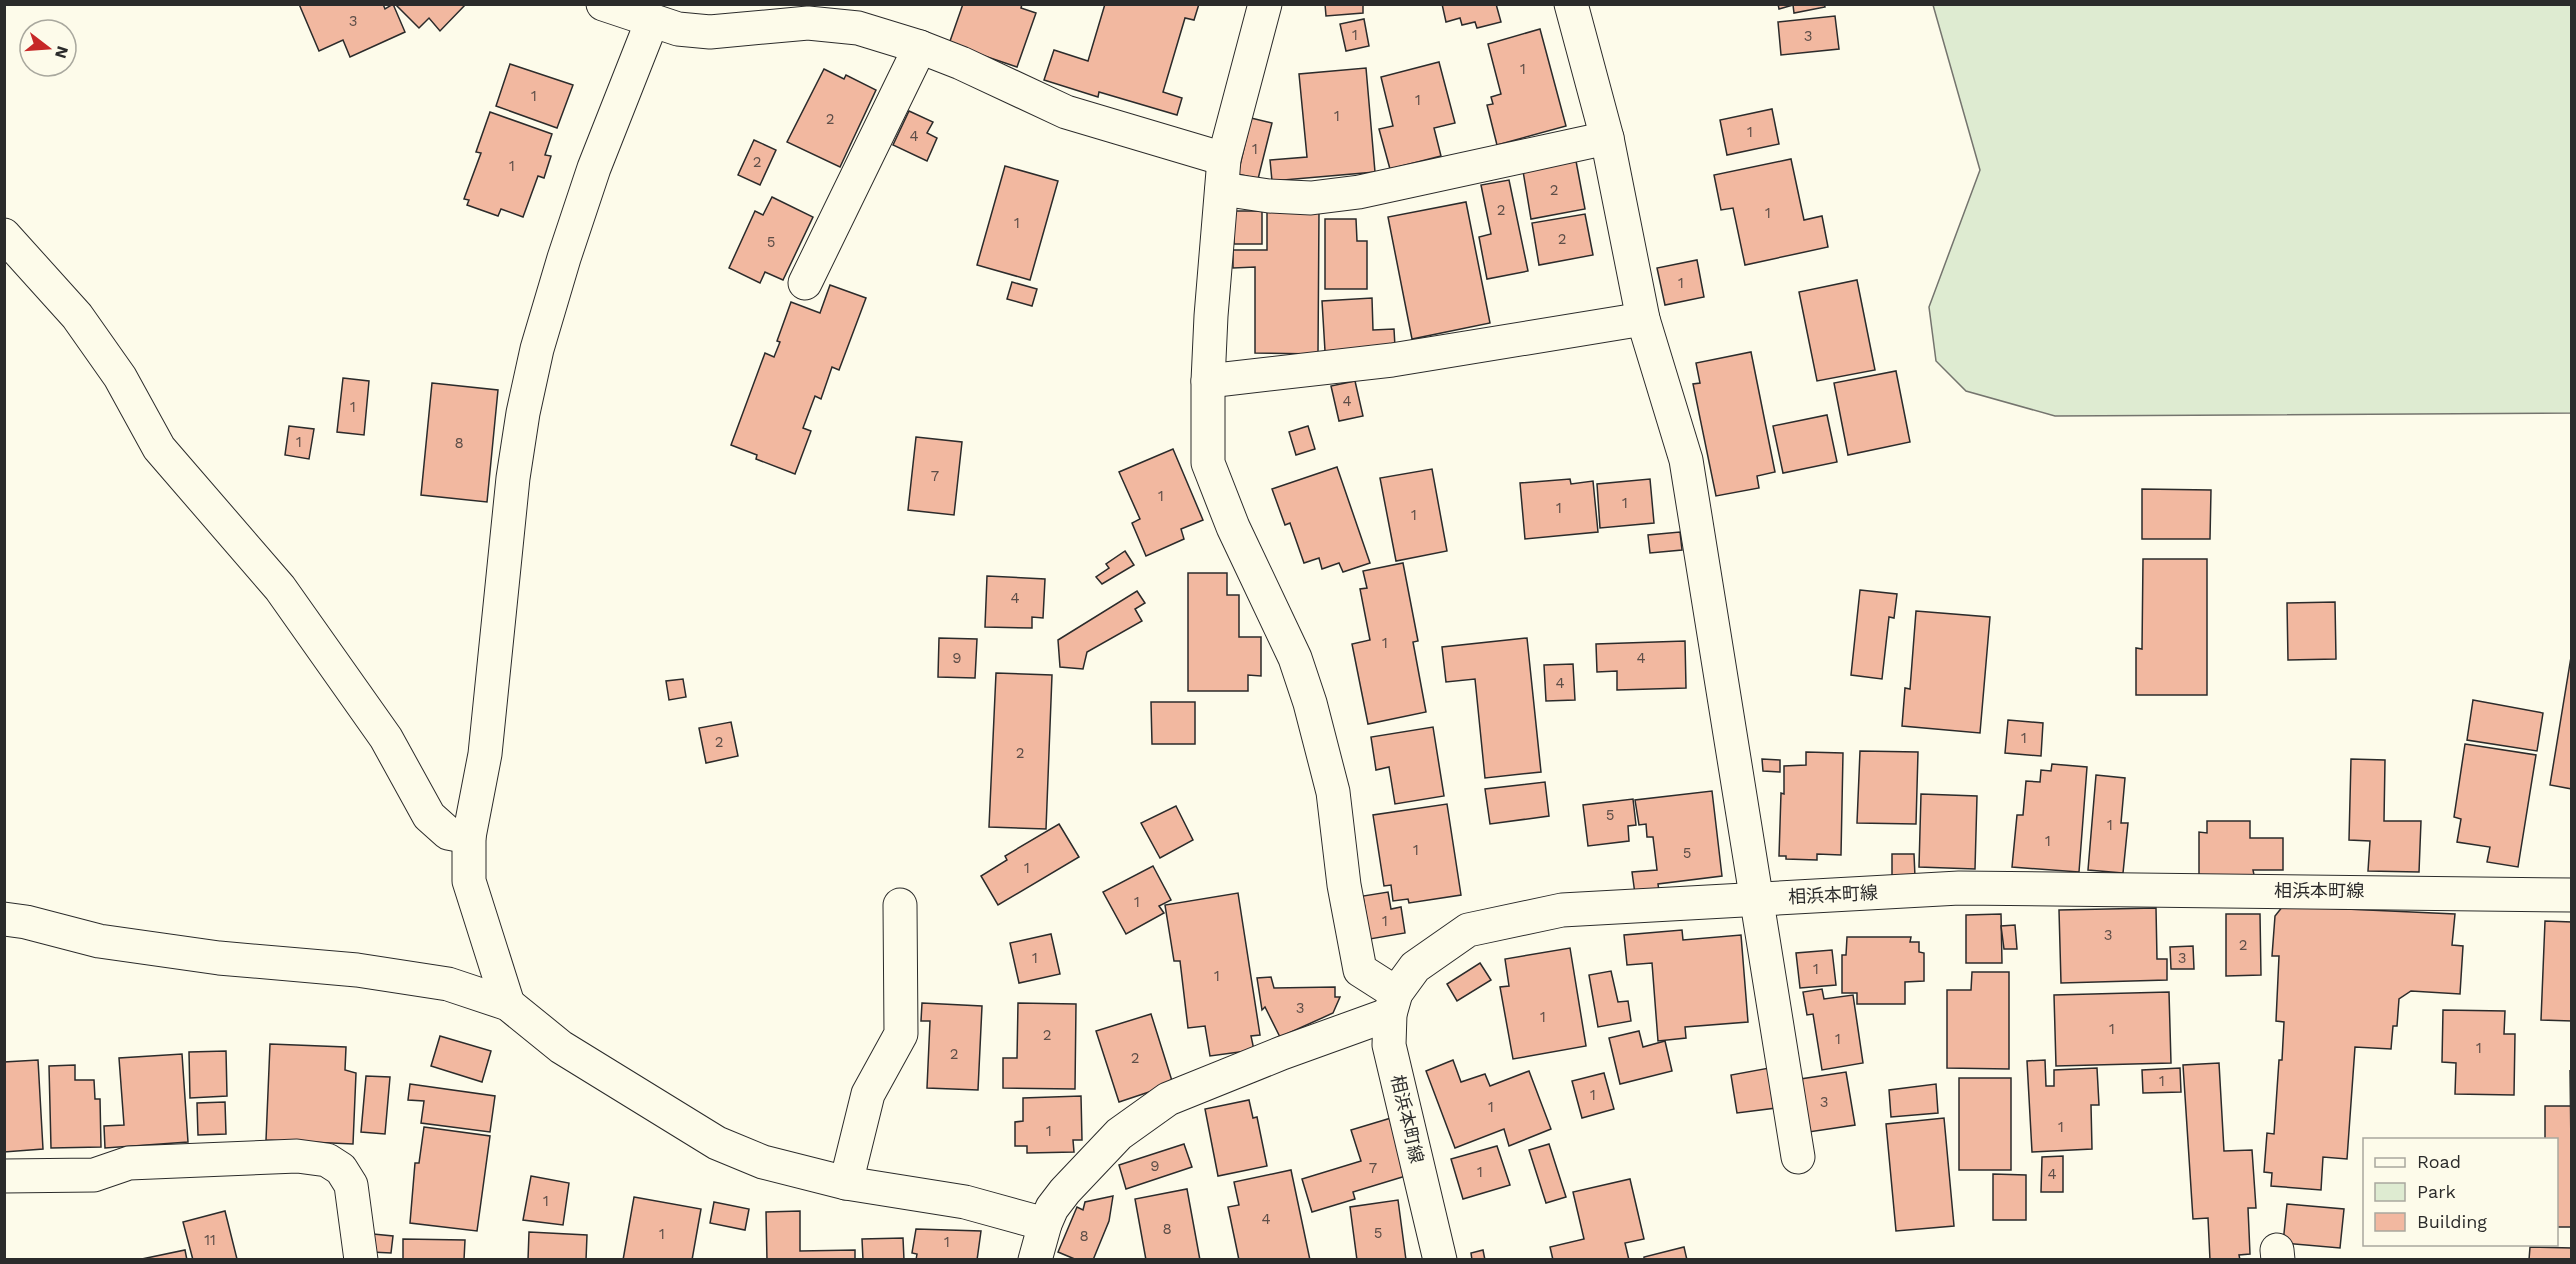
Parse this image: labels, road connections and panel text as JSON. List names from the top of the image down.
{
  "streets": {
    "street": ["相浜本町線"]
  },
  "house_numbers": [
    "3",
    "1",
    "3",
    "1",
    "1",
    "1",
    "1",
    "2",
    "1",
    "4",
    "1",
    "2",
    "1",
    "2",
    "2",
    "1",
    "1",
    "2",
    "5",
    "1",
    "4",
    "1",
    "1",
    "8",
    "7",
    "1",
    "1",
    "1",
    "1",
    "4",
    "1",
    "9",
    "4",
    "4",
    "1",
    "2",
    "2",
    "5",
    "1",
    "1",
    "1",
    "5",
    "1",
    "1",
    "1",
    "3",
    "2",
    "1",
    "3",
    "1",
    "1",
    "3",
    "1",
    "1",
    "2",
    "1",
    "1",
    "2",
    "2",
    "1",
    "1",
    "3",
    "1",
    "1",
    "1",
    "9",
    "7",
    "1",
    "4",
    "1",
    "4",
    "8",
    "5",
    "1",
    "8",
    "11",
    "1"
  ],
  "legend": ["Road", "Park", "Building"],
  "north": "right"
}
